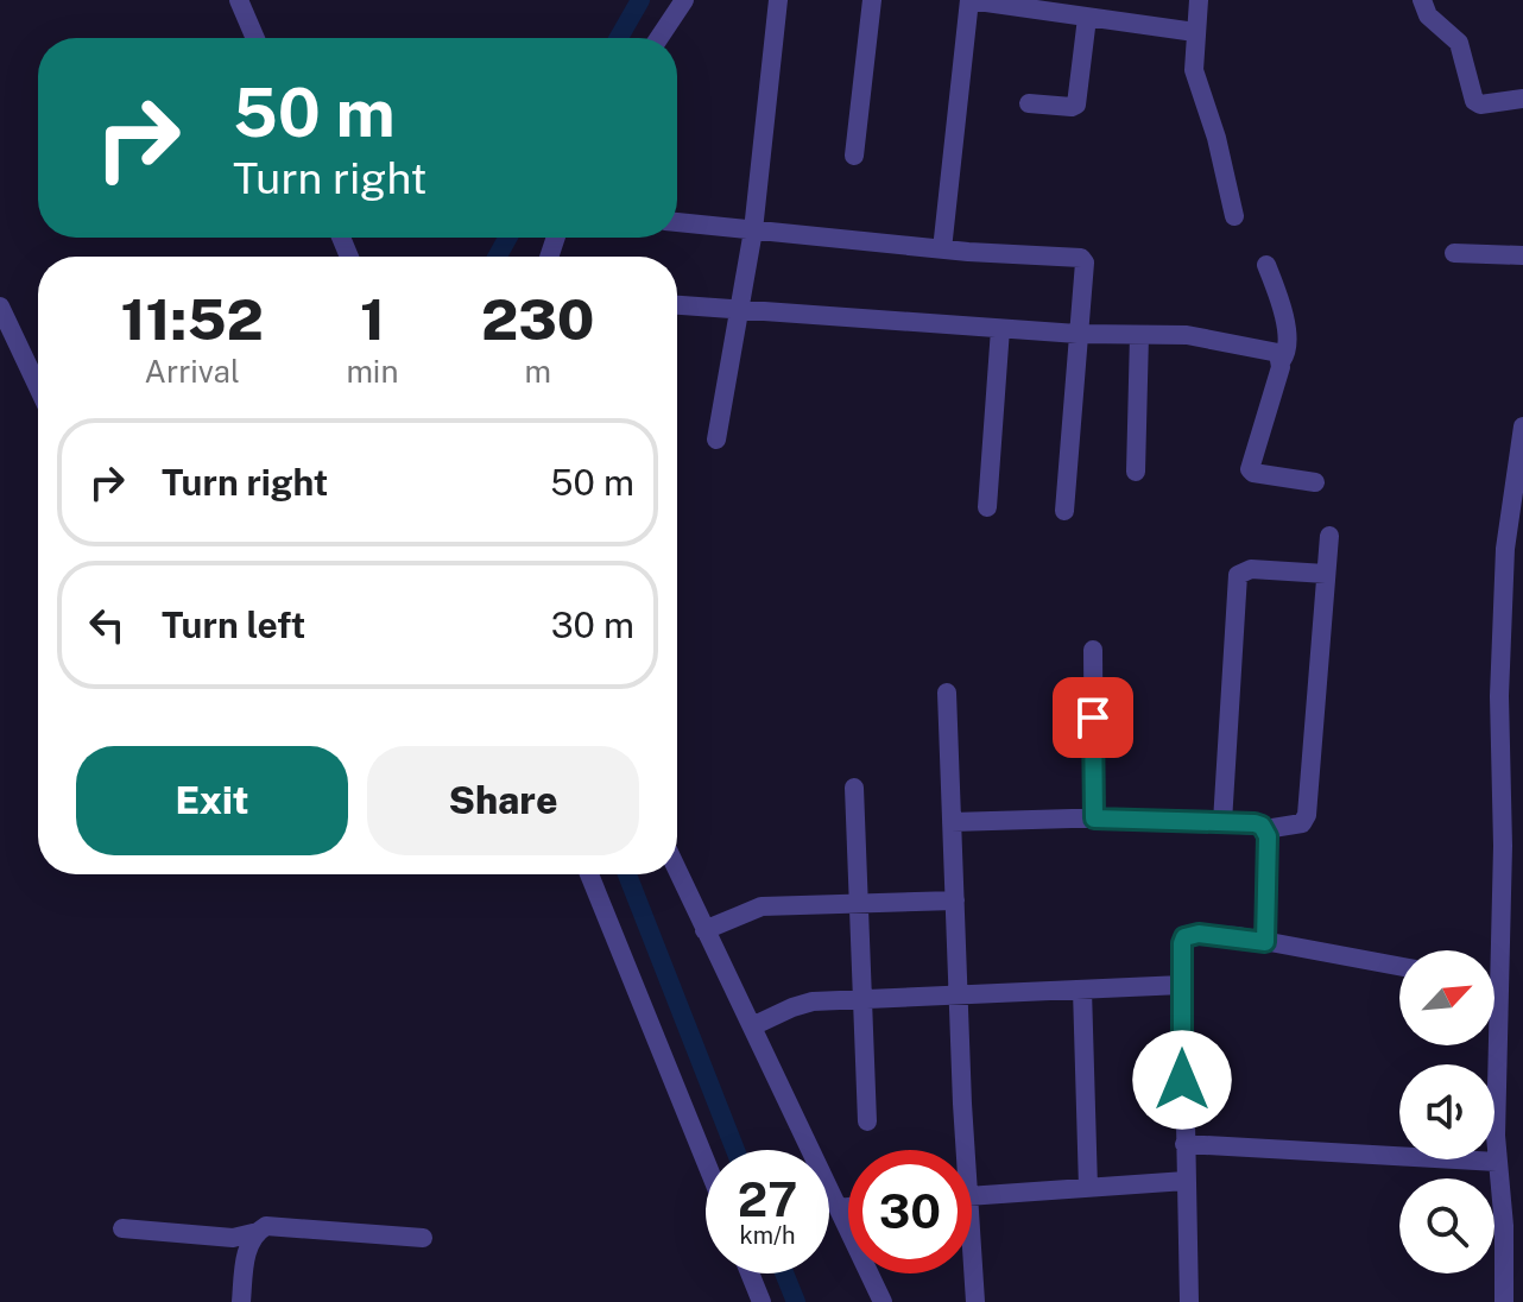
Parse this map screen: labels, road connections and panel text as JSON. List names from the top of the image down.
{
  "north": "top right",
  "page": {
    "turn": ["50 m", "Turn right"],
    "eta": [
      "11:52",
      "Arrival",
      "1",
      "min",
      "230",
      "m"
    ],
    "list": [
      {
        "name": "Turn right",
        "value": "50 m"
      },
      {
        "name": "Turn left",
        "value": "30 m"
      }
    ],
    "buttons": ["Exit", "Share"],
    "speed": "27 km/h",
    "limit": "30"
  }
}
